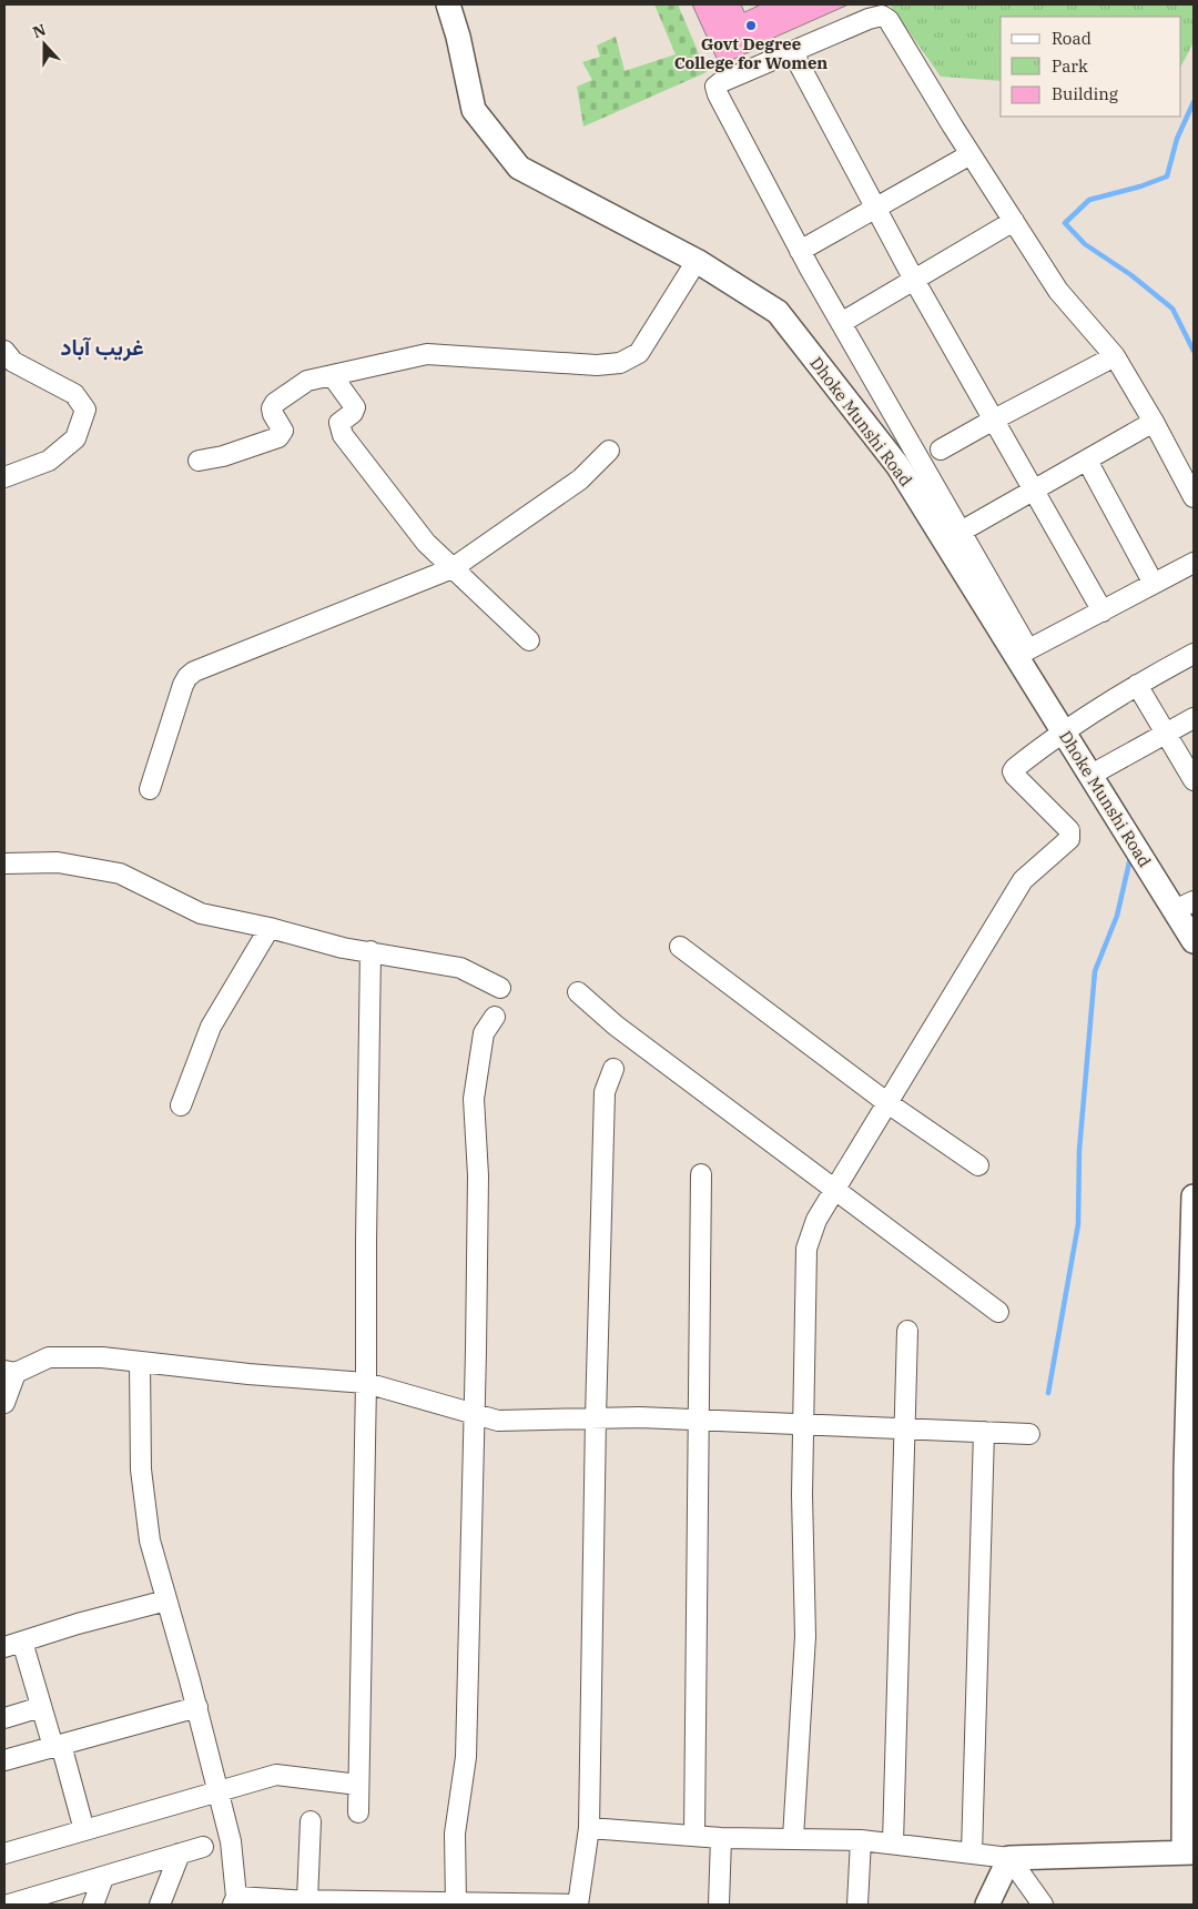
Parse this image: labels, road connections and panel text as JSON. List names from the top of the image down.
{
  "streets": {
    "street": ["Dhoke Munshi Road"]
  },
  "districts": ["غریب آباد"],
  "places": ["Govt Degree College for Women"],
  "legend": ["Road", "Park", "Building"],
  "north": "top"
}
